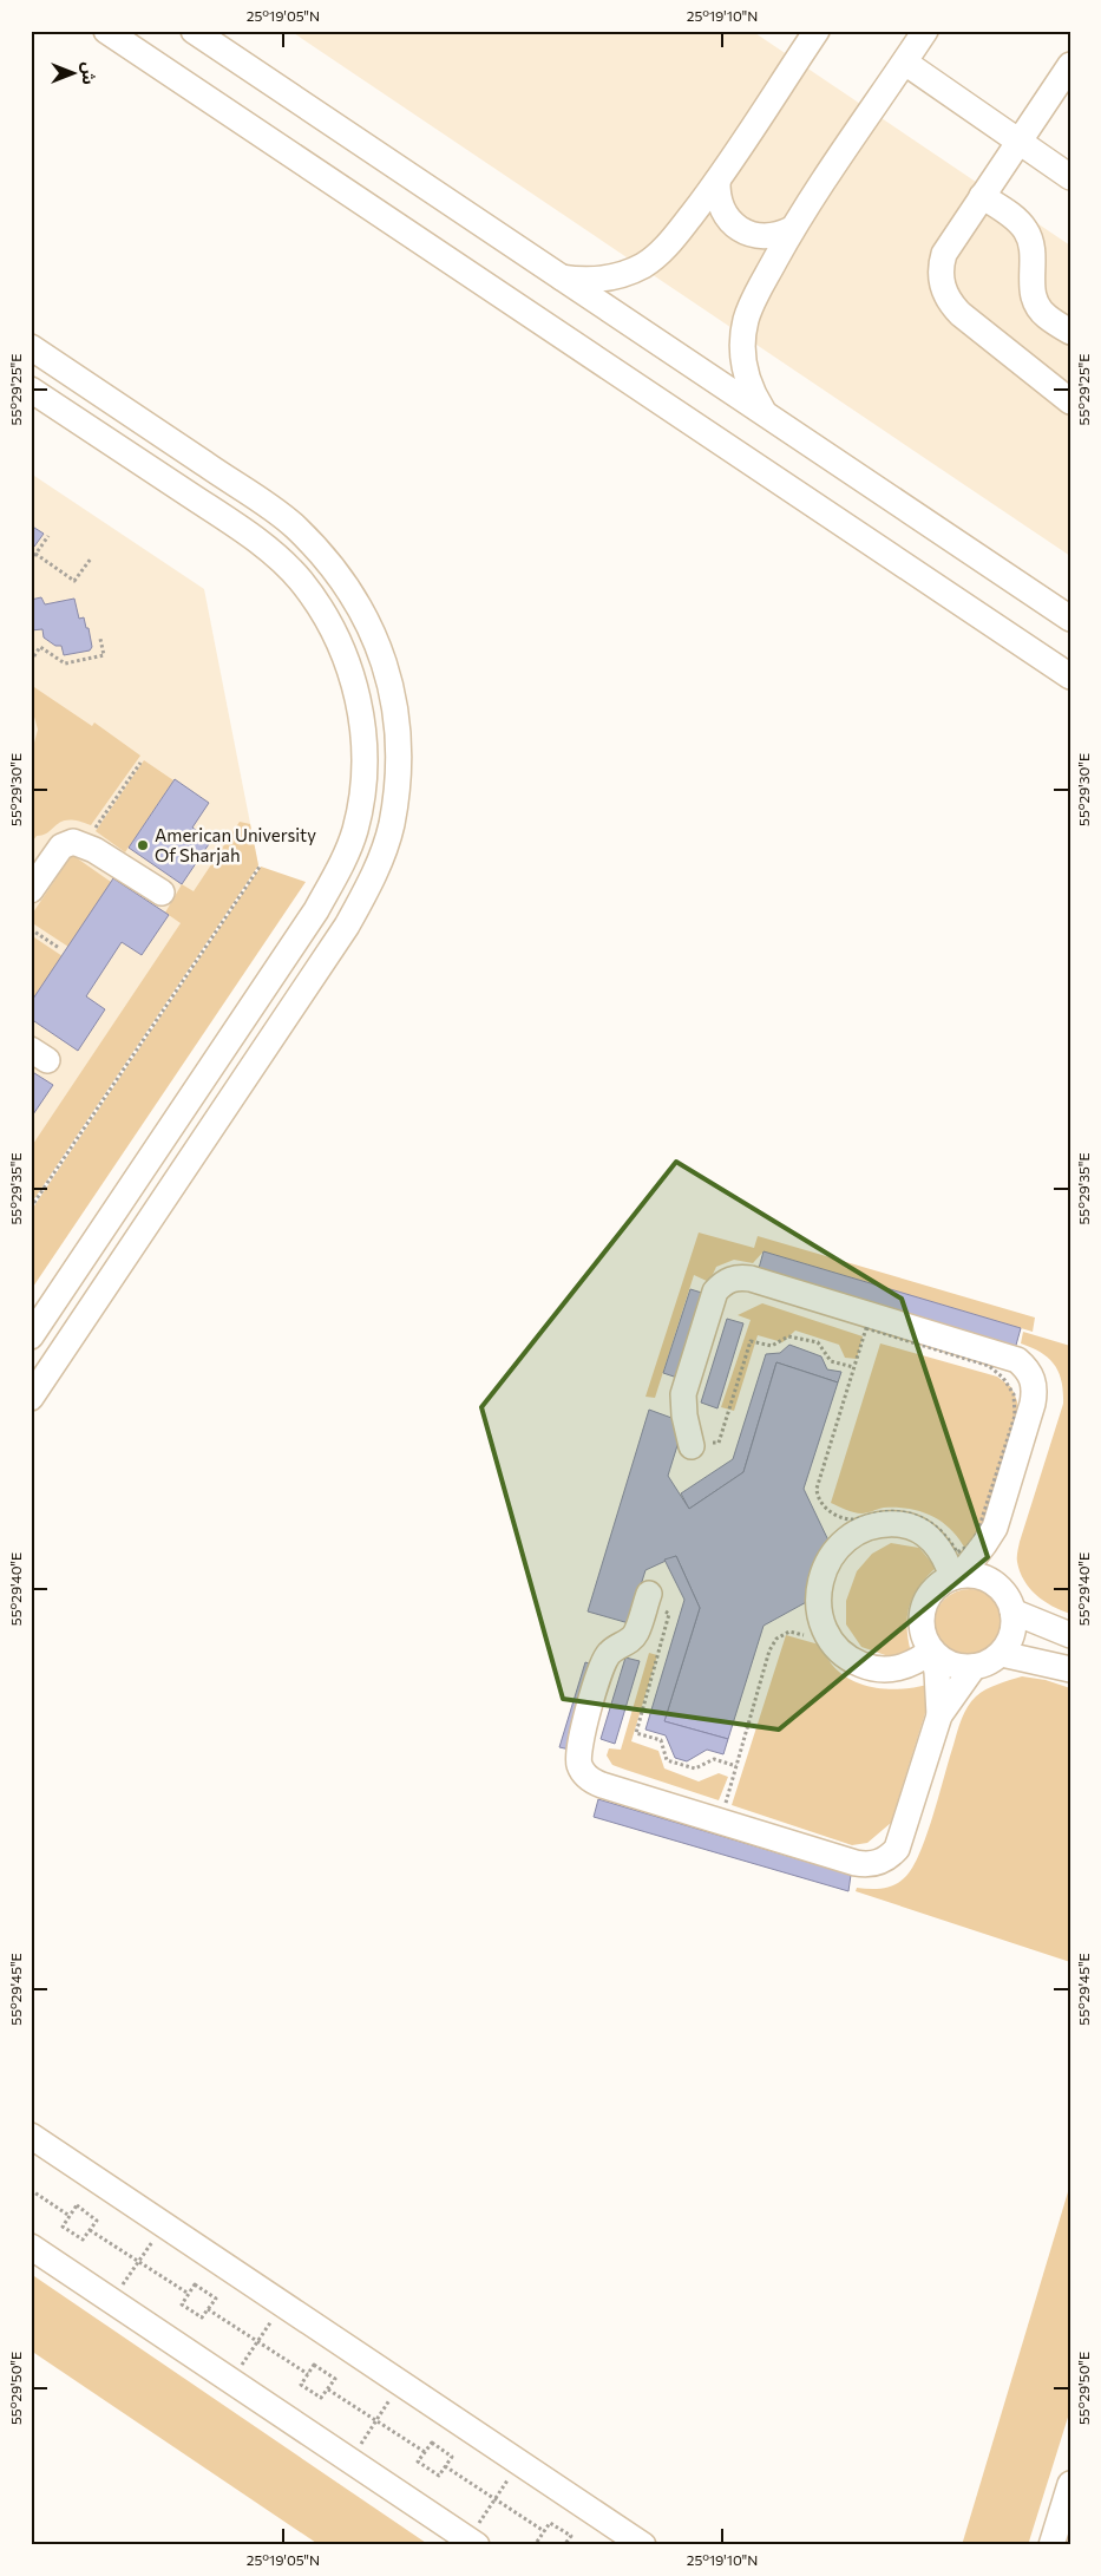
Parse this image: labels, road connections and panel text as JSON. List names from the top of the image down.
{
  "places": ["American University Of Sharjah"],
  "north": "right",
  "coordinates": [
    "25°19'05\"N",
    "25°19'10\"N",
    "55°29'25\"E",
    "55°29'30\"E",
    "55°29'35\"E",
    "55°29'40\"E",
    "55°29'45\"E",
    "55°29'50\"E"
  ]
}
